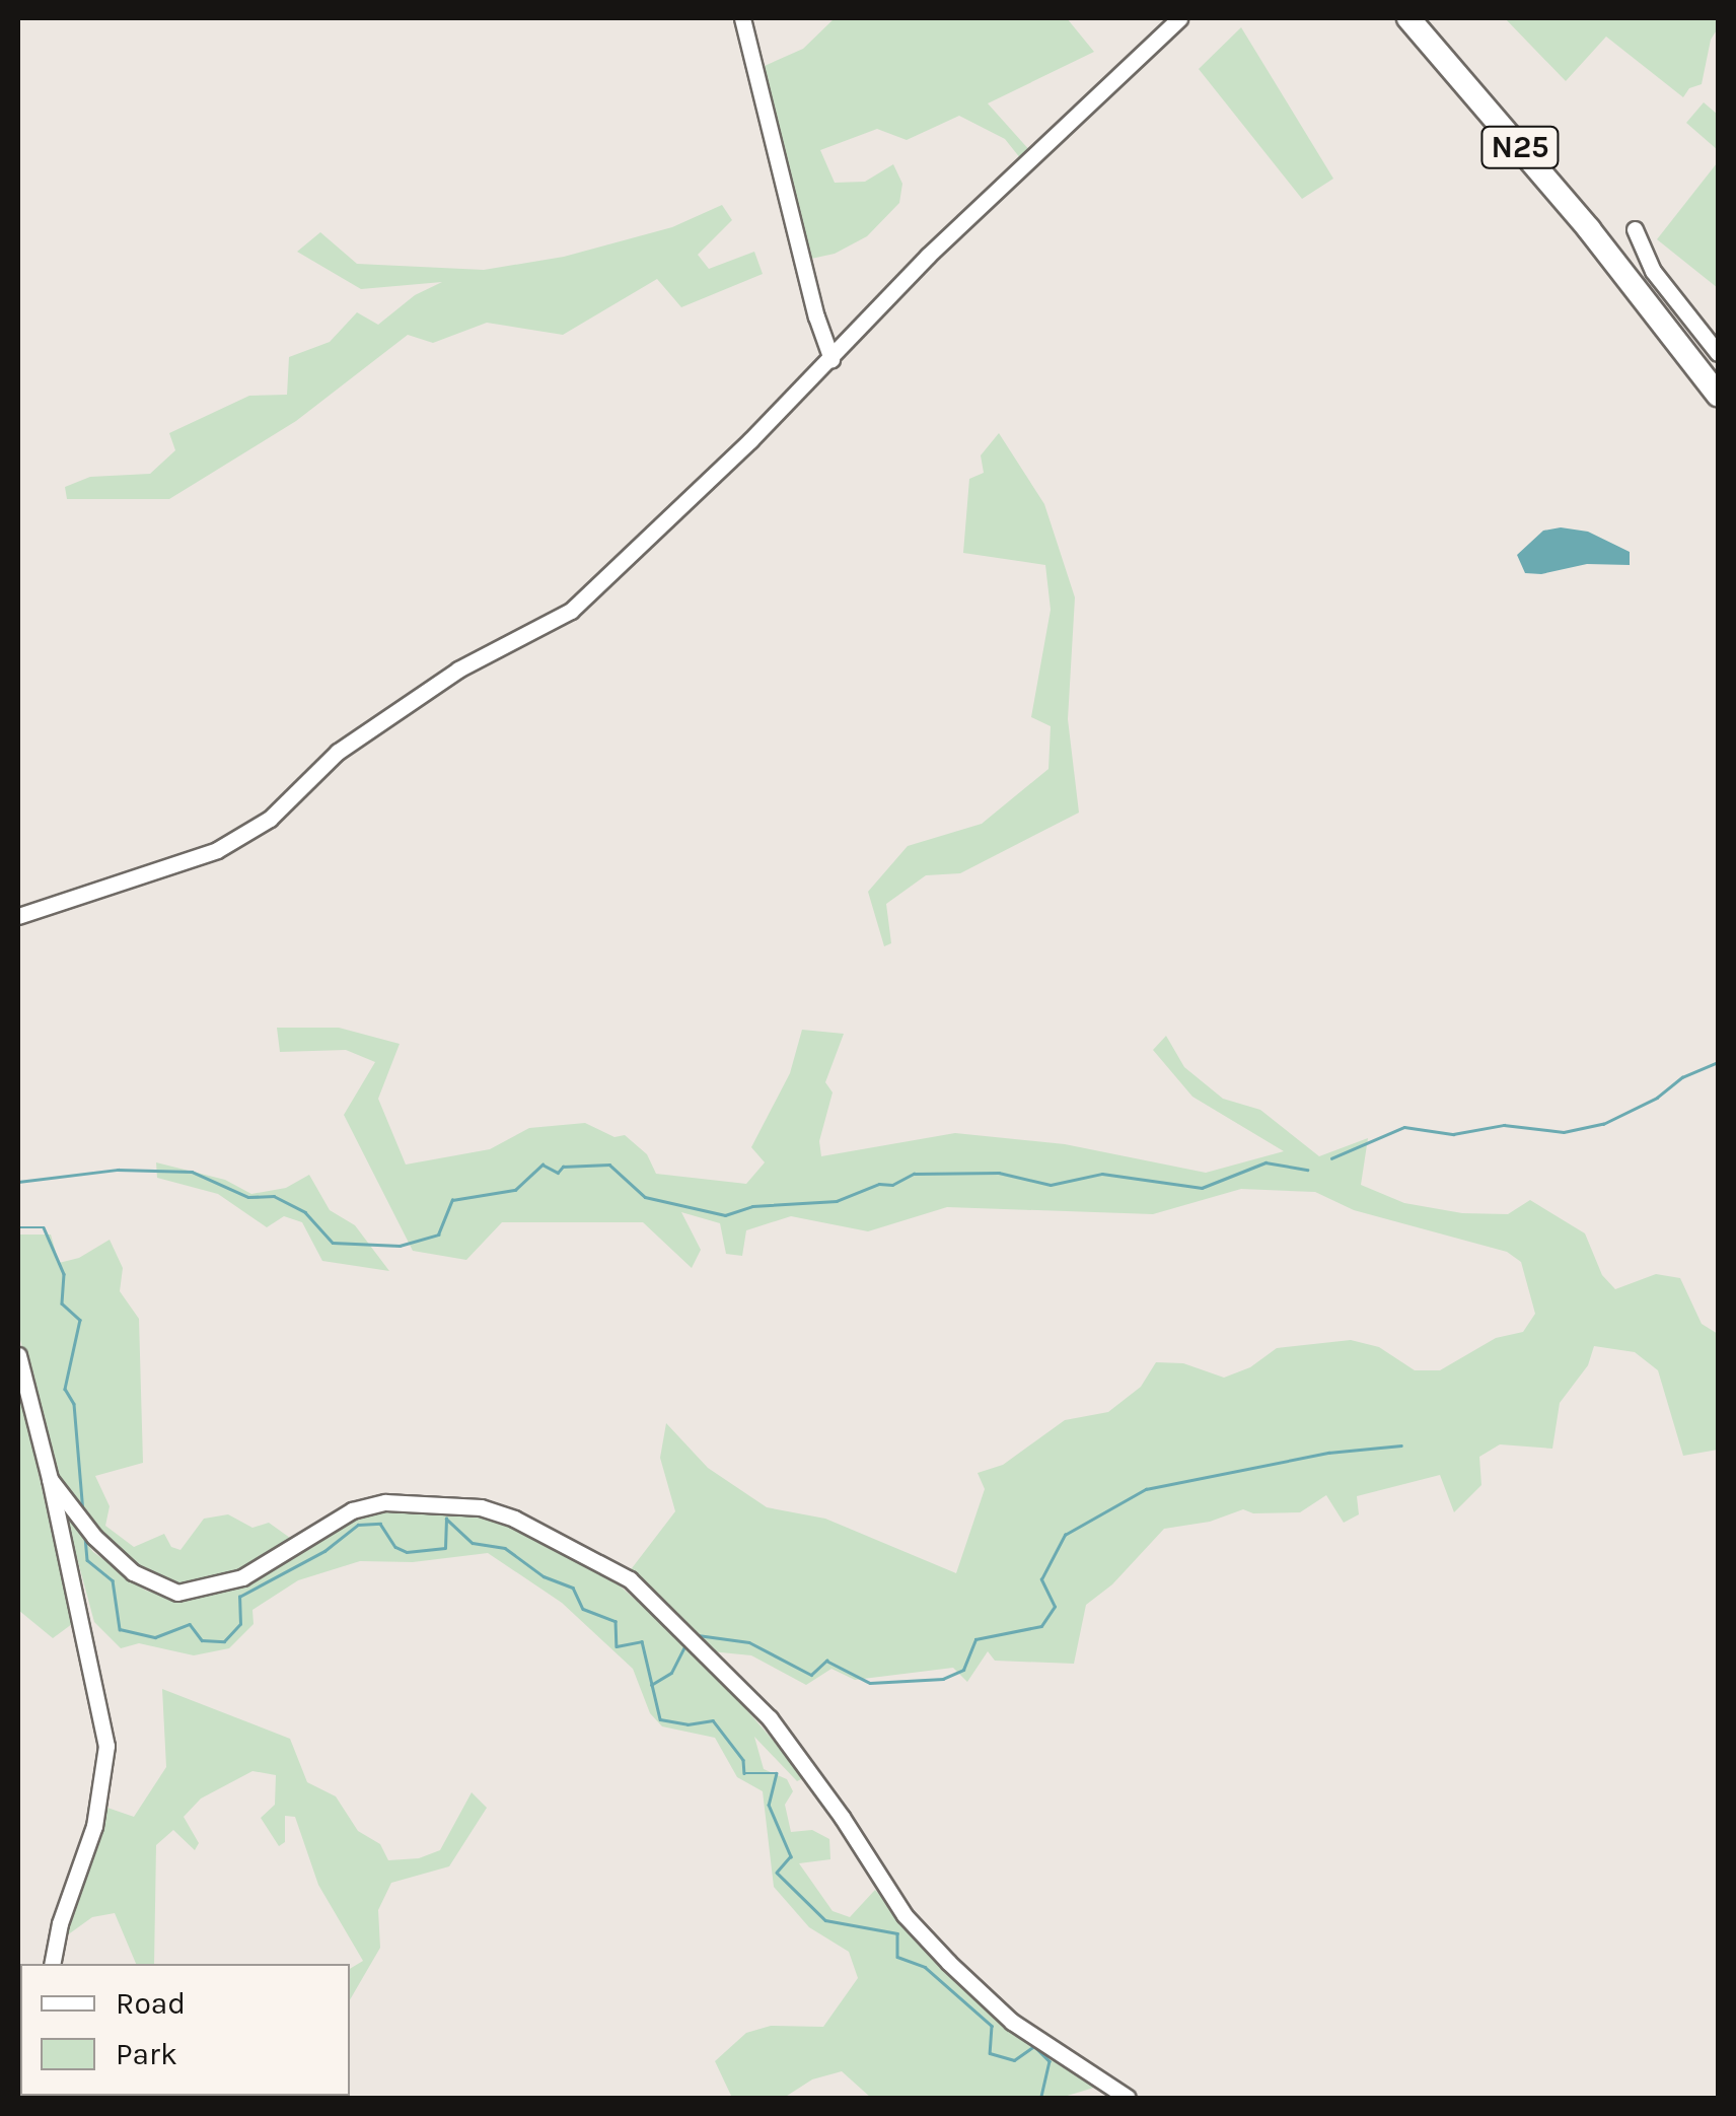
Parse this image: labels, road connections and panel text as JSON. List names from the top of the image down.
{
  "streets": {
    "highway": ["N25"]
  },
  "legend": ["Road", "Park"]
}
